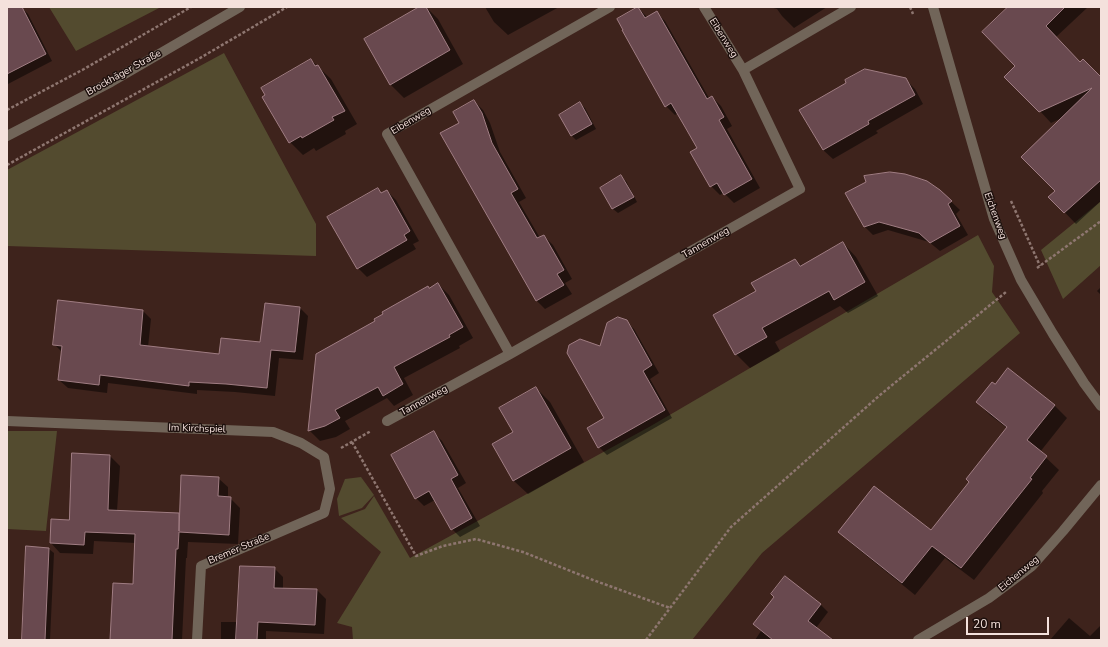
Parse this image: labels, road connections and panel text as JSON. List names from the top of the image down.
{
  "streets": {
    "street": [
      "Eibenweg",
      "Brockhäger Straße",
      "Eichenweg",
      "Tannenweg",
      "Im Kirchspiel",
      "Bremer Straße"
    ]
  },
  "crossings": [
    ["Eibenweg", "Tannenweg"],
    ["Im Kirchspiel", "Bremer Straße"]
  ],
  "scale_bar": "20 m"
}
